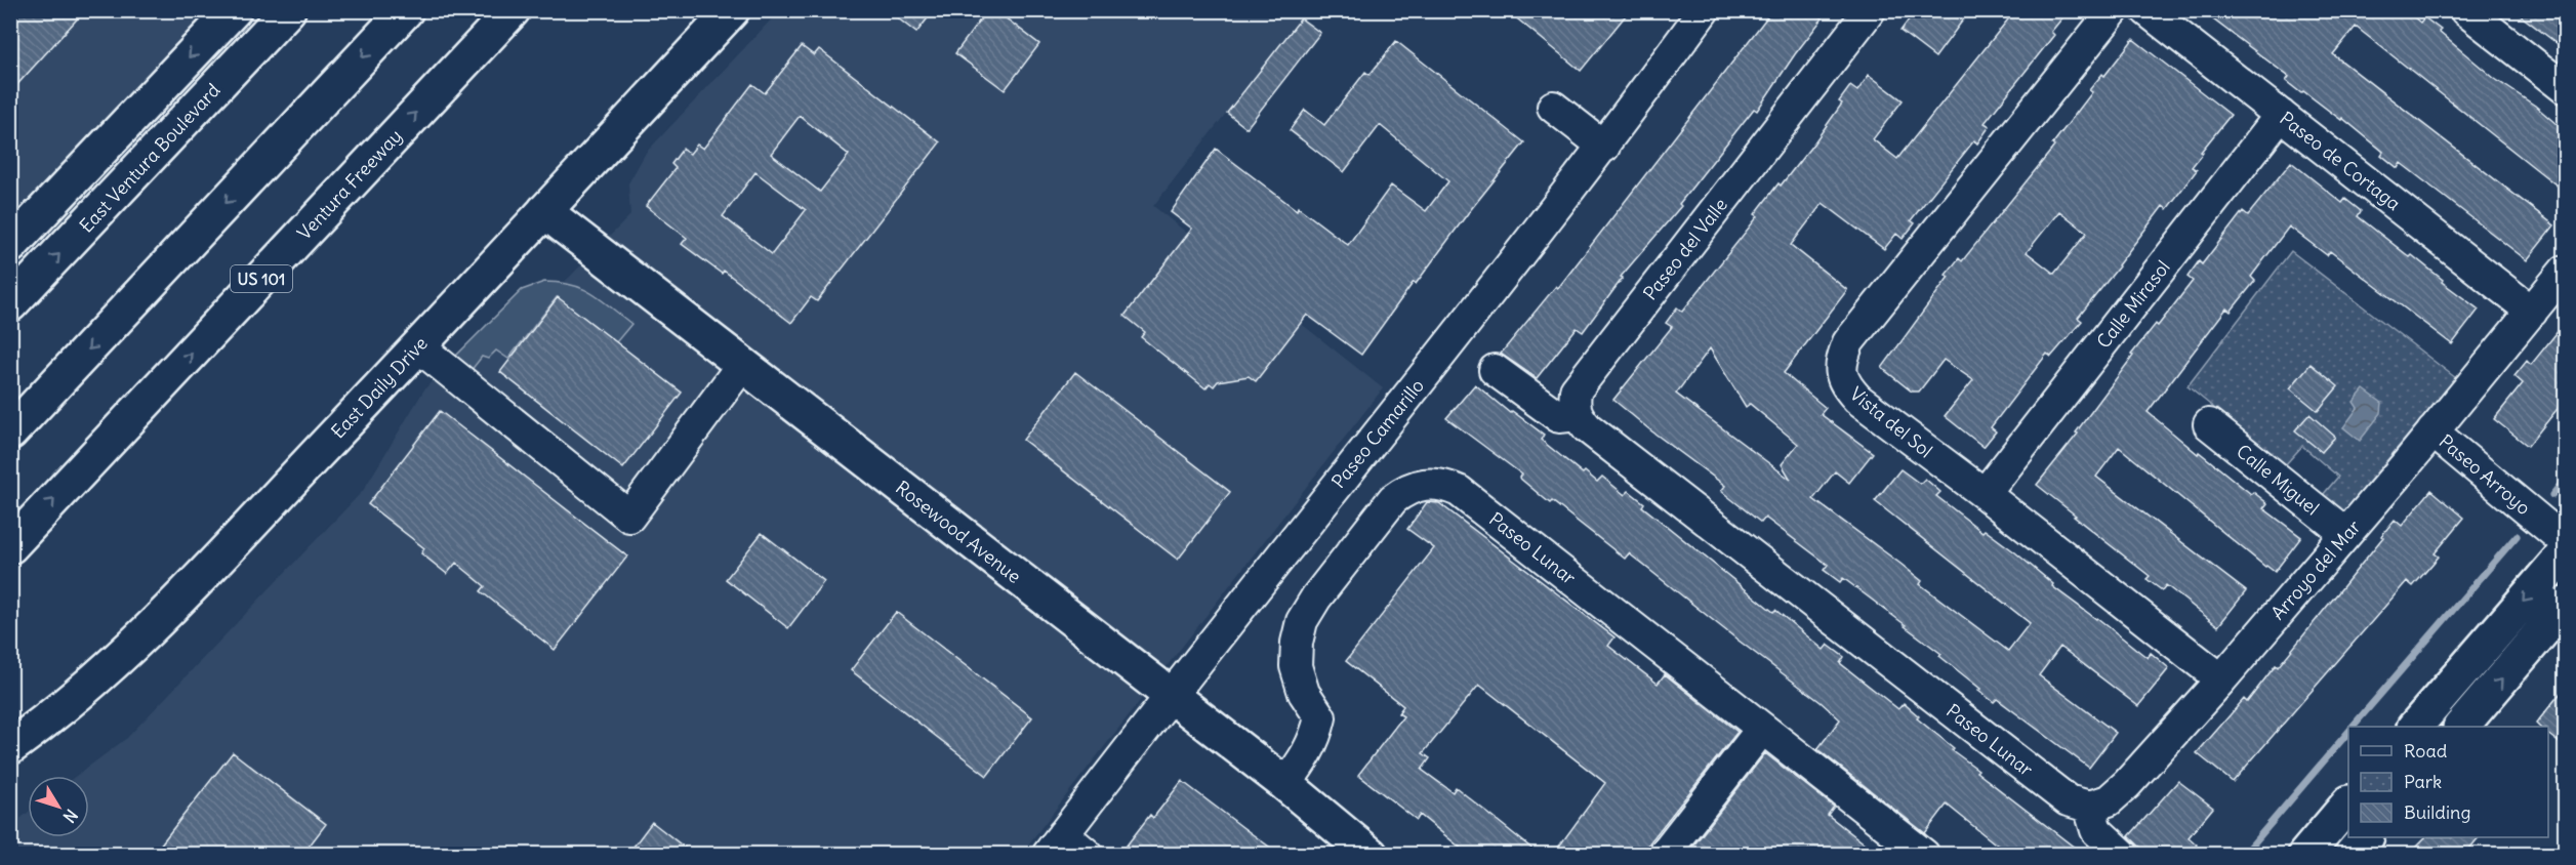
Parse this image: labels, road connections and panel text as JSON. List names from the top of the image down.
{
  "streets": {
    "main road": [
      "East Ventura Boulevard",
      "Ventura Freeway",
      "US 101",
      "East Daily Drive",
      "Rosewood Avenue"
    ],
    "street": [
      "Paseo de Cortaga",
      "Paseo del Valle",
      "Calle Mirasol",
      "Vista del Sol",
      "Paseo Camarillo",
      "Paseo Arroyo",
      "Calle Miguel",
      "Paseo Lunar",
      "Arroyo del Mar"
    ]
  },
  "crossings": [
    ["Paseo de Cortaga", "Calle Mirasol"],
    ["Paseo de Cortaga", "Arroyo del Mar"],
    ["Paseo del Valle", "Paseo Lunar"],
    ["Calle Mirasol", "Vista del Sol"],
    ["East Daily Drive", "Rosewood Avenue"],
    ["Vista del Sol", "Arroyo del Mar"],
    ["Paseo Camarillo", "Rosewood Avenue"],
    ["Paseo Arroyo", "Arroyo del Mar"],
    ["Calle Miguel", "Arroyo del Mar"],
    ["Rosewood Avenue", "Paseo Lunar"],
    ["Paseo Lunar", "Arroyo del Mar"]
  ],
  "legend": ["Road", "Park", "Building"],
  "north": "bottom right"
}
